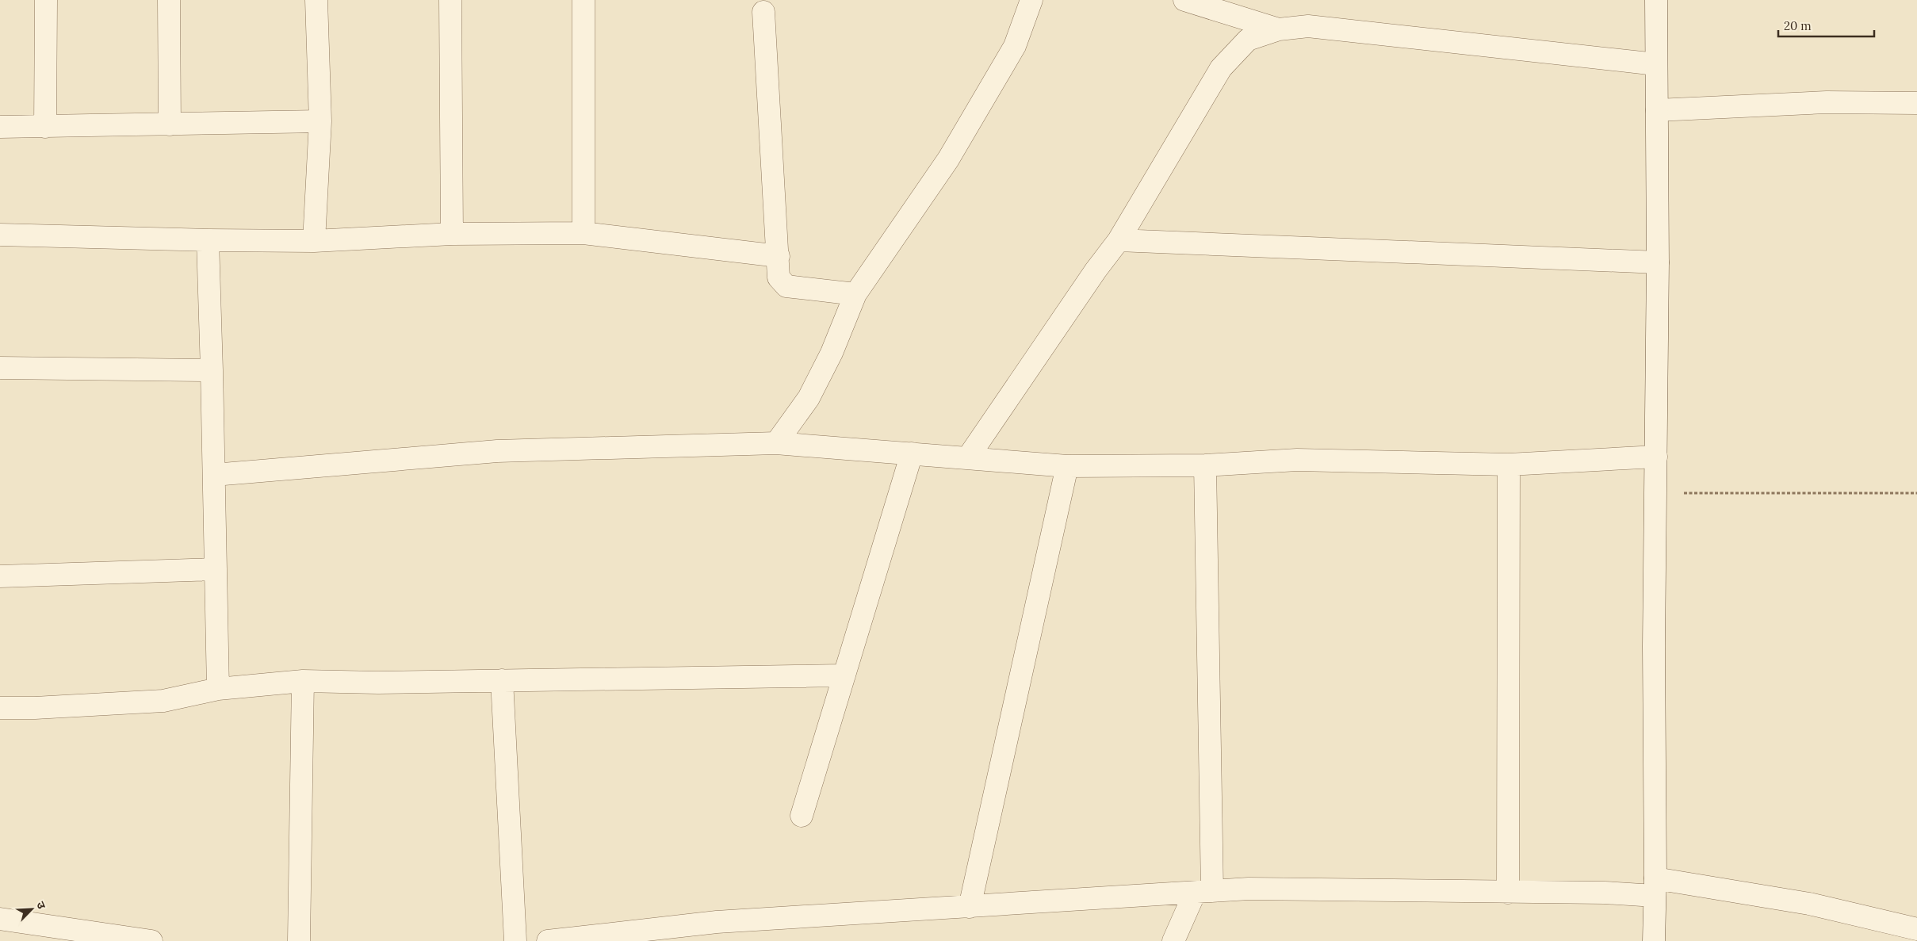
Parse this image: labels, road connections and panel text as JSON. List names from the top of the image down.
{
  "scale_bar": "20 m",
  "north": "top right"
}
